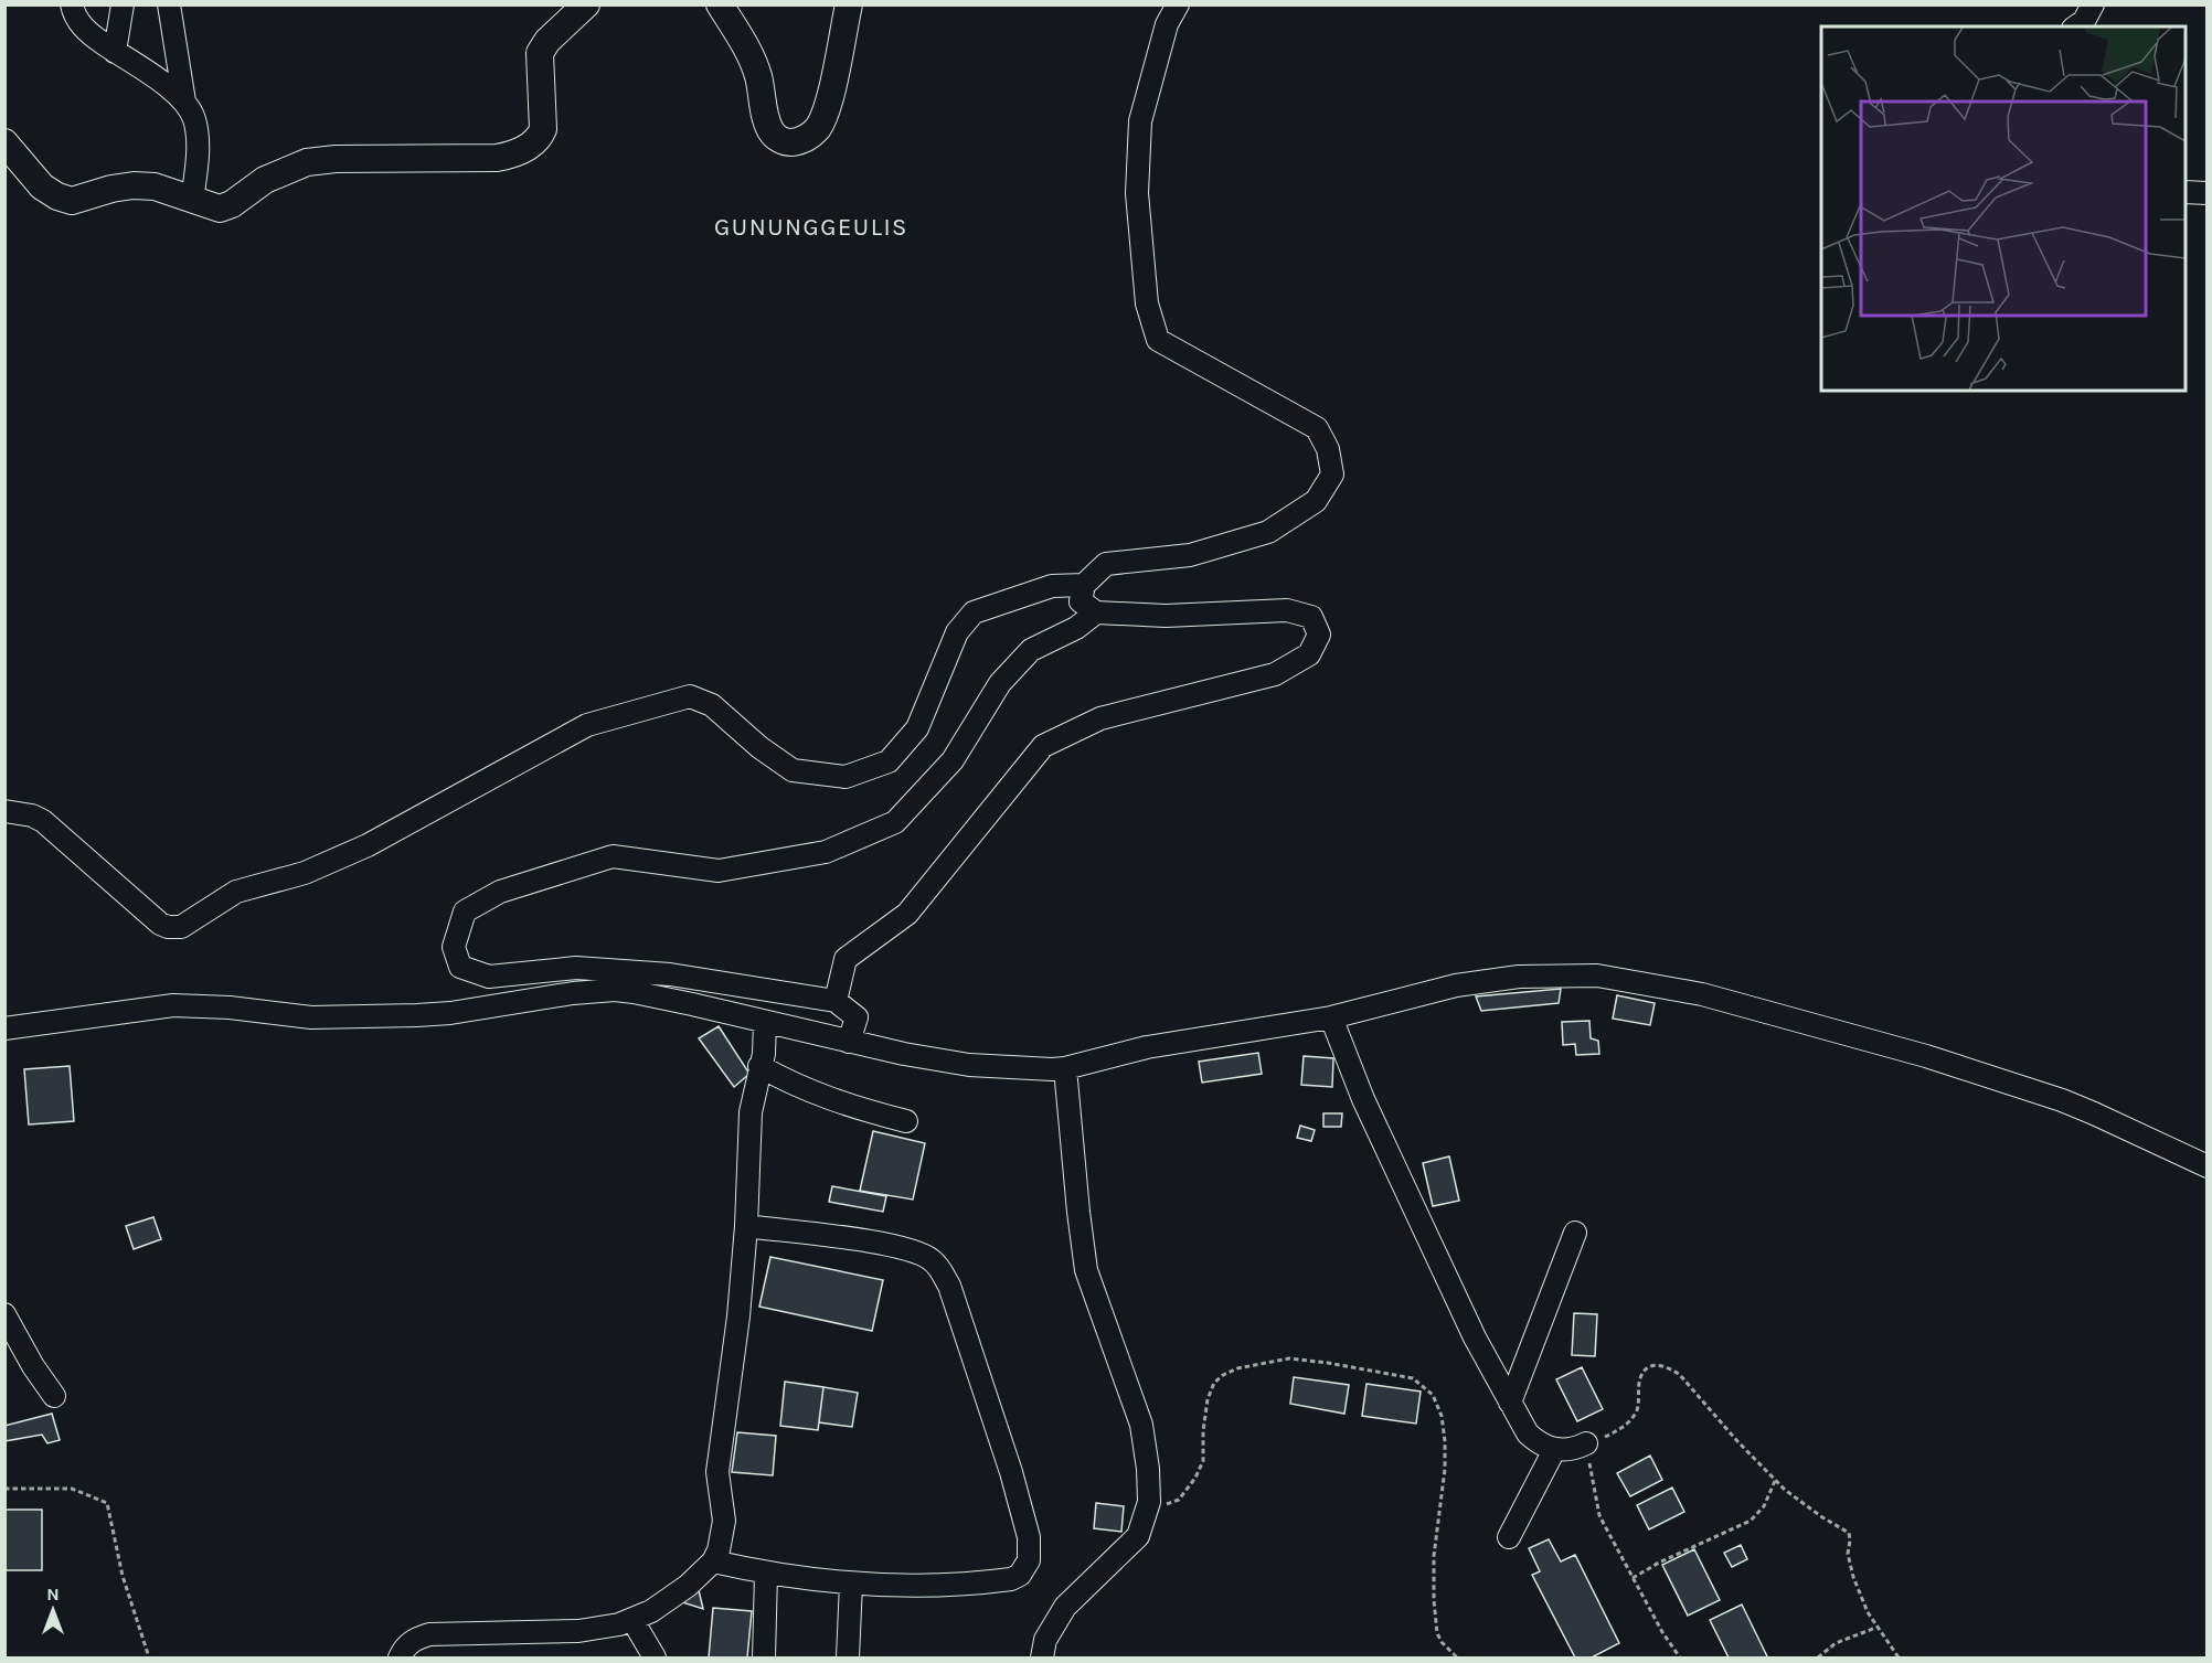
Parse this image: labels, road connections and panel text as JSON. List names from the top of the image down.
{
  "districts": ["GUNUNGGEULIS"],
  "north": "top"
}
